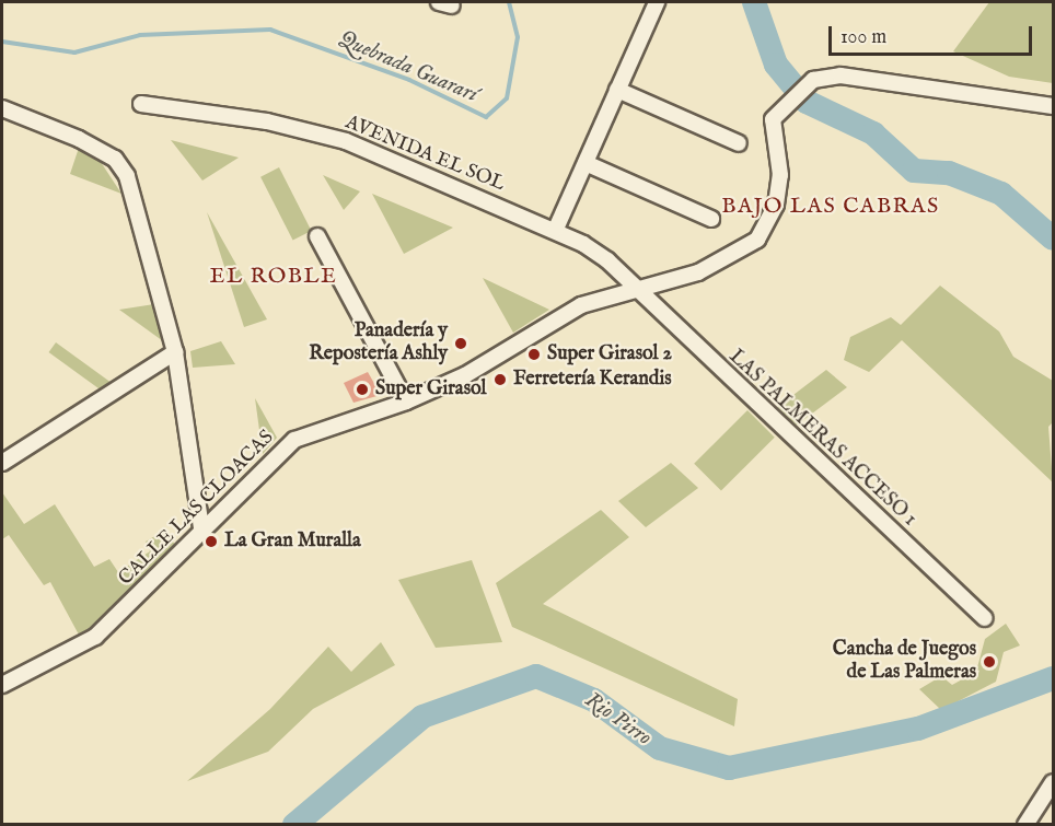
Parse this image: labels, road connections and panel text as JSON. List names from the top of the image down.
{
  "streets": {
    "street": ["AVENIDA EL SOL", "LAS PALMERAS ACCESO 1", "CALLE LAS CLOACAS"]
  },
  "crossings": [
    ["AVENIDA EL SOL", "LAS PALMERAS ACCESO 1"],
    ["AVENIDA EL SOL", "CALLE LAS CLOACAS"],
    ["LAS PALMERAS ACCESO 1", "CALLE LAS CLOACAS"]
  ],
  "districts": ["BAJO LAS CABRAS", "EL ROBLE"],
  "water": ["Quebrada Guararí", "Rio Pirro"],
  "places": [
    "Panadería y Repostería Ashly",
    "Super Girasol 2",
    "Ferretería Kerandis",
    "Super Girasol",
    "La Gran Muralla",
    "Cancha de Juegos de Las Palmeras"
  ],
  "scale_bar": "100 m"
}
